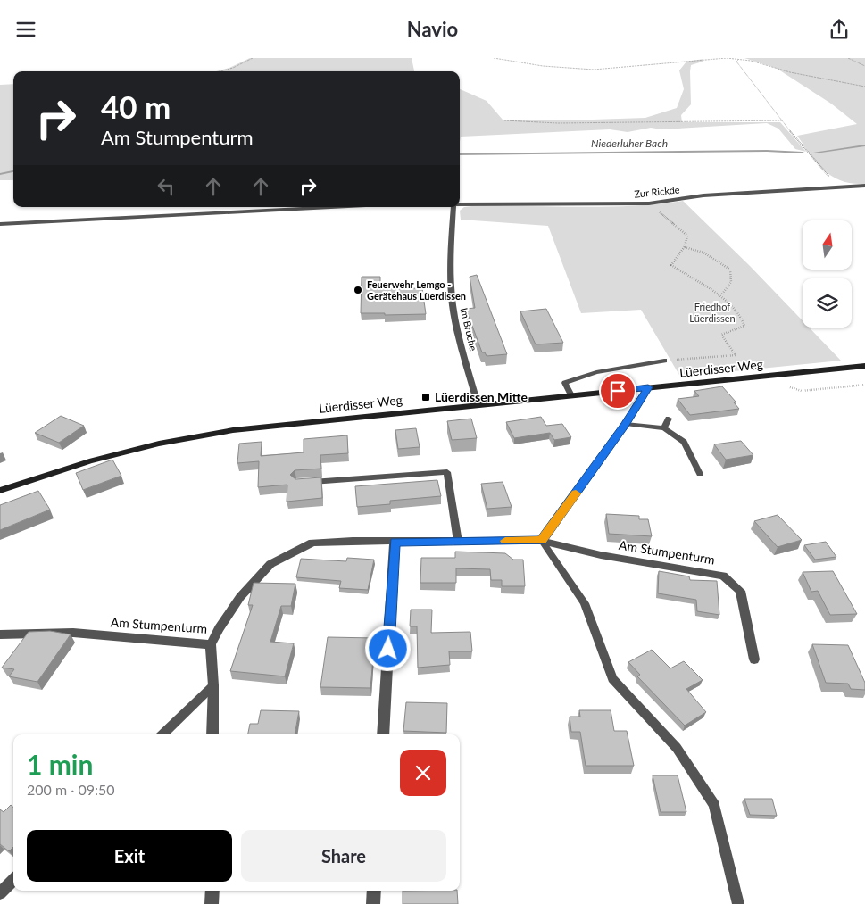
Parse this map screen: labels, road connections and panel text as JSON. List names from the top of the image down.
{
  "streets": {
    "main road": ["Lüerdisser Weg"],
    "street": ["Zur Rickde", "Im Bruche", "Am Stumpenturm"]
  },
  "crossings": [
    ["Im Bruche", "Lüerdisser Weg"]
  ],
  "water": ["Niederluher Bach"],
  "parks": ["Friedhof Lüerdissen"],
  "places": {
    "other": ["Feuerwehr Lemgo - Gerätehaus Lüerdissen"],
    "transit": ["Lüerdissen Mitte"]
  },
  "north": "top",
  "page": {
    "header": "Navio",
    "turn": ["40 m", "Am Stumpenturm"],
    "heading": ["1 min", "200 m · 09:50"],
    "buttons": ["Exit", "Share"]
  }
}
